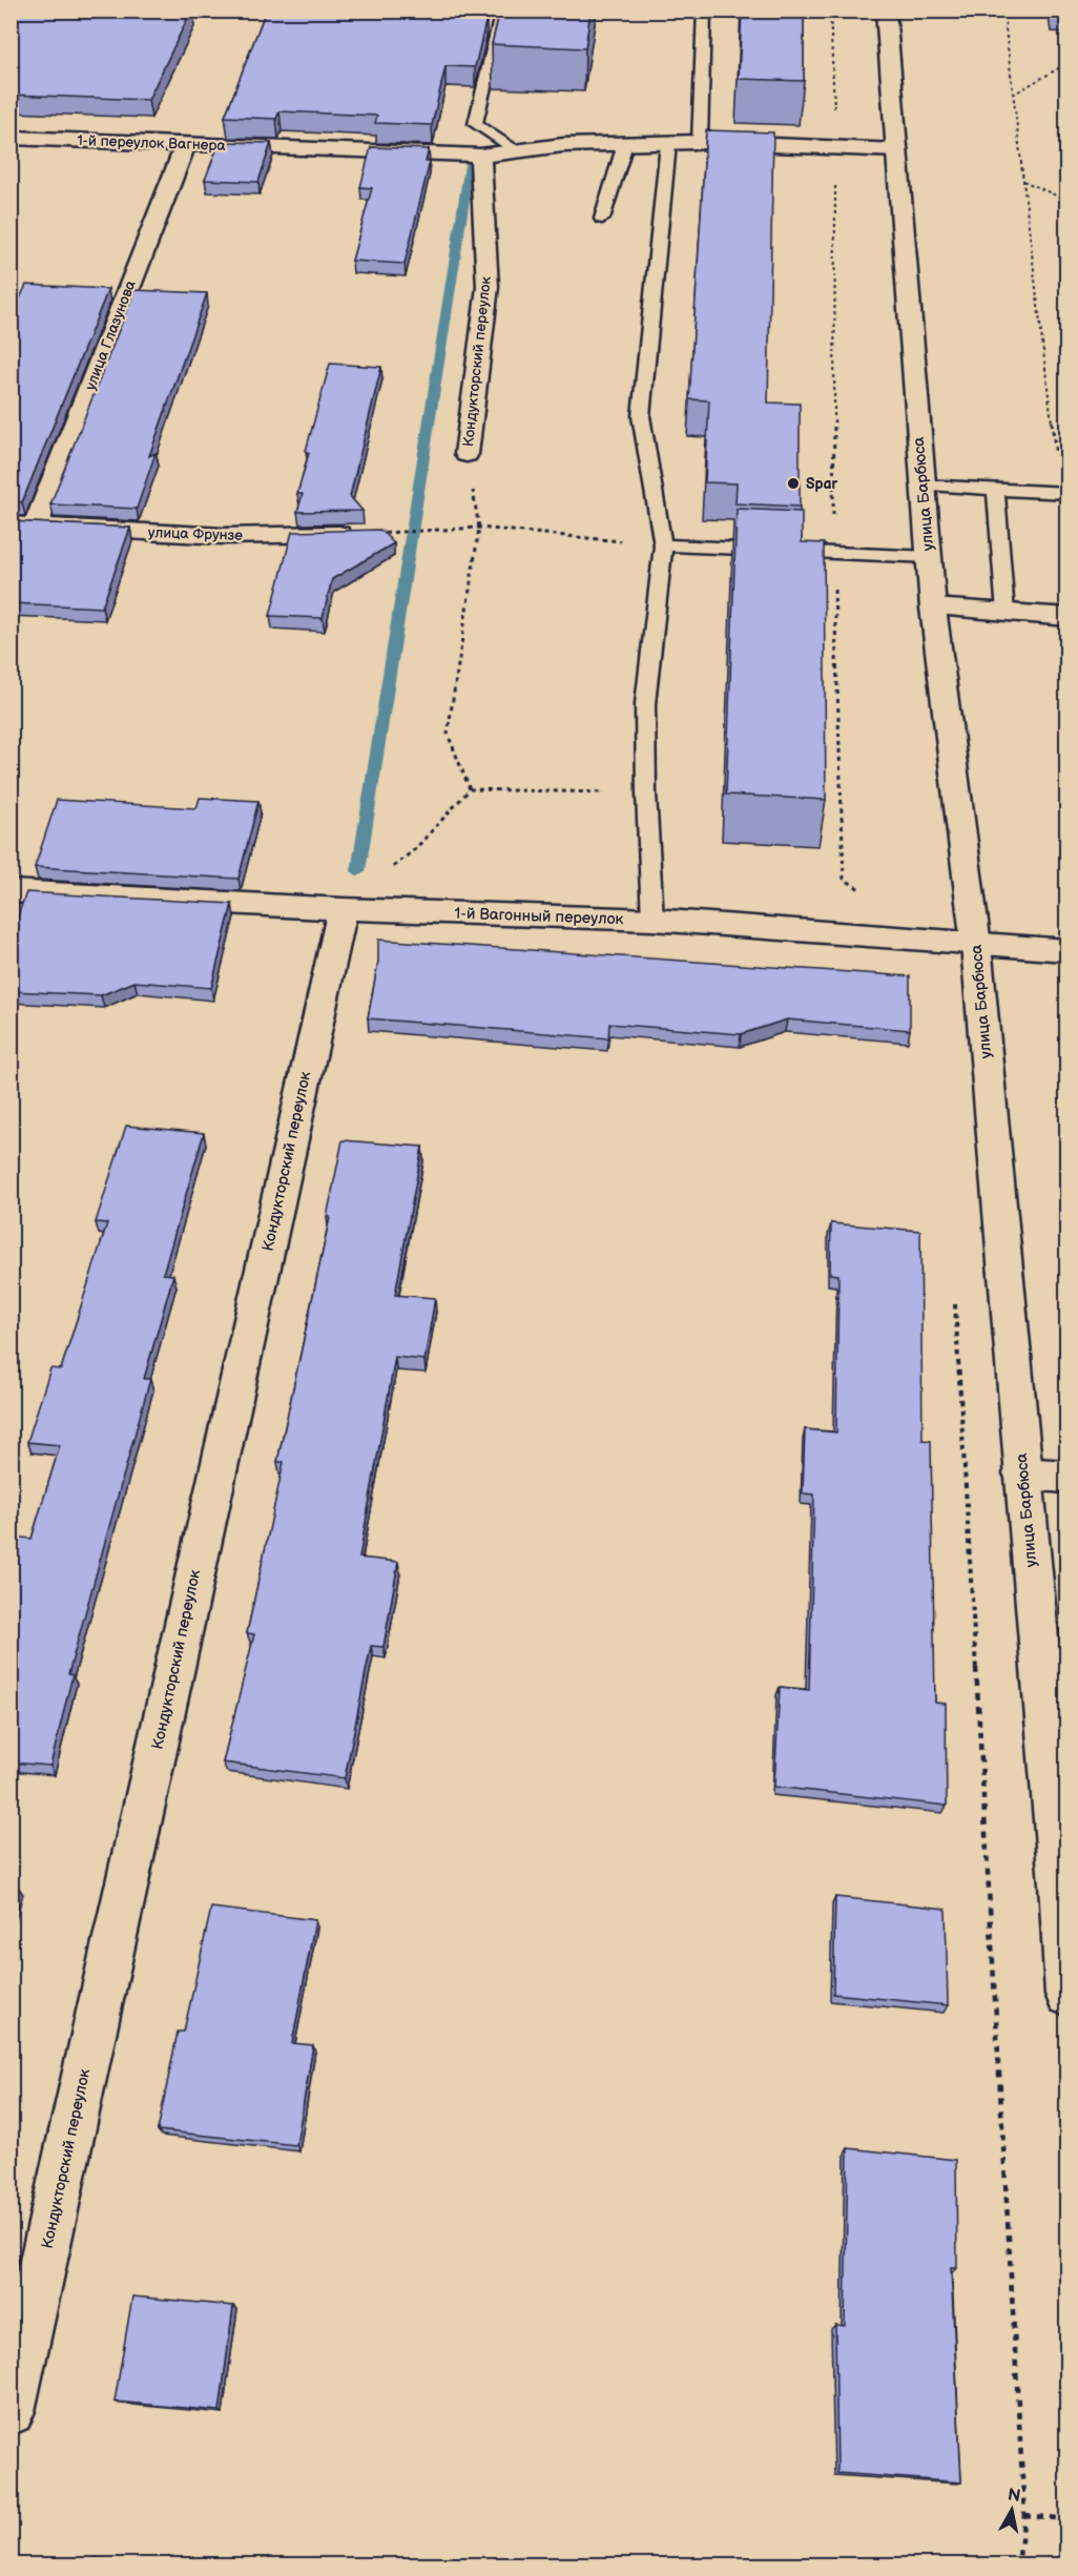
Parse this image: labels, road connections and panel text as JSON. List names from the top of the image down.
{
  "streets": {
    "street": [
      "1-й переулок Вагнера",
      "улица Глазунова",
      "Кондукторский переулок",
      "улица Барбюса",
      "улица Фрунзе",
      "1-й Вагонный переулок"
    ]
  },
  "crossings": [
    ["1-й переулок Вагнера", "улица Глазунова"],
    ["1-й переулок Вагнера", "Кондукторский переулок"],
    ["1-й переулок Вагнера", "улица Барбюса"],
    ["улица Глазунова", "улица Фрунзе"],
    ["Кондукторский переулок", "1-й Вагонный переулок"],
    ["улица Барбюса", "1-й Вагонный переулок"]
  ],
  "places": ["Spar"],
  "north": "top"
}
